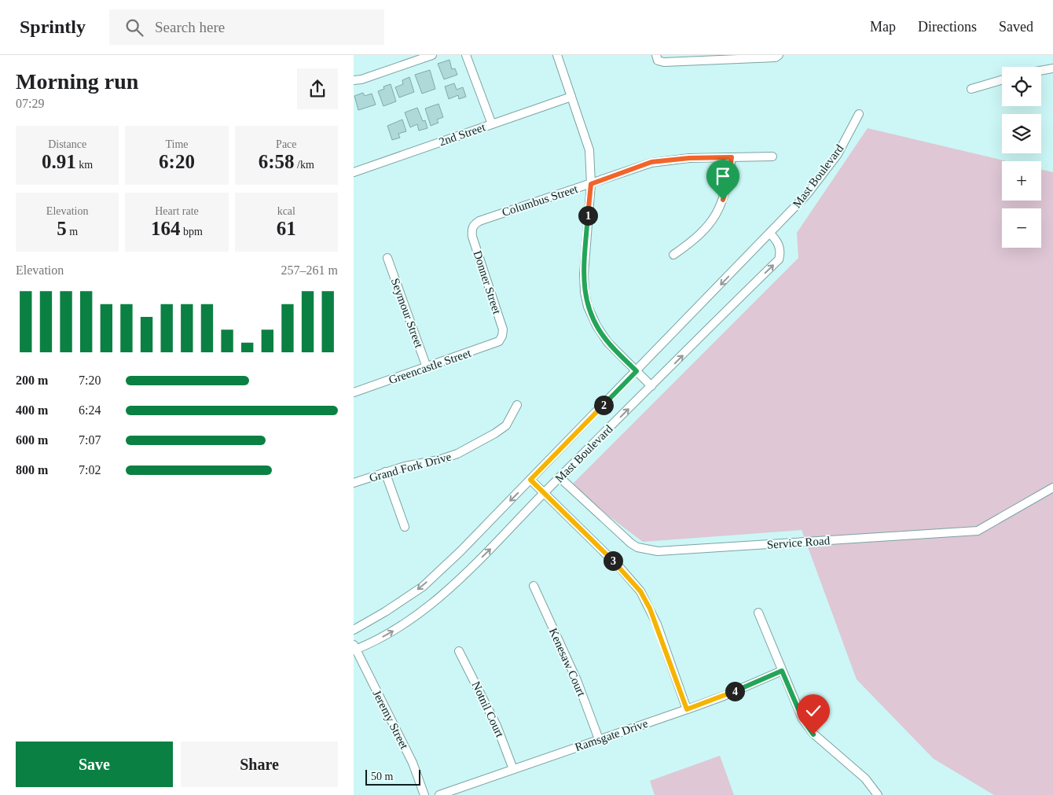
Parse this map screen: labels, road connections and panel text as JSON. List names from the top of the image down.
{
  "streets": {
    "street": [
      "2nd Street",
      "Mast Boulevard",
      "Columbus Street",
      "Donner Street",
      "Seymour Street",
      "Greencastle Street",
      "Grand Fork Drive",
      "Service Road",
      "Kenesaw Court",
      "Notnil Court",
      "Jeremy Street",
      "Ramsgate Drive"
    ]
  },
  "crossings": [
    ["Mast Boulevard", "Service Road"],
    ["Mast Boulevard", "Jeremy Street"],
    ["Columbus Street", "Donner Street"],
    ["Donner Street", "Greencastle Street"],
    ["Seymour Street", "Greencastle Street"],
    ["Kenesaw Court", "Ramsgate Drive"],
    ["Notnil Court", "Ramsgate Drive"]
  ],
  "scale_bar": "50 m",
  "page": {
    "header": "Sprintly",
    "search": "Search here",
    "nav": ["Map", "Directions", "Saved"],
    "heading": ["Morning run", "07:29"],
    "map_buttons": ["+", "−"],
    "stats": [
      ["Distance", "0.91 km"],
      ["Time", "6:20"],
      ["Pace", "6:58 /km"],
      ["Elevation", "5 m"],
      ["Heart rate", "164 bpm"],
      ["kcal", "61"]
    ],
    "pins": [
      "1",
      "2",
      "3",
      "4"
    ],
    "chart": ["Elevation", "257–261 m"],
    "list": [
      {
        "name": "200 m",
        "note": "7:20"
      },
      {
        "name": "400 m",
        "note": "6:24"
      },
      {
        "name": "600 m",
        "note": "7:07"
      },
      {
        "name": "800 m",
        "note": "7:02"
      }
    ],
    "buttons": ["Save", "Share"],
    "scale": "50 m"
  }
}
